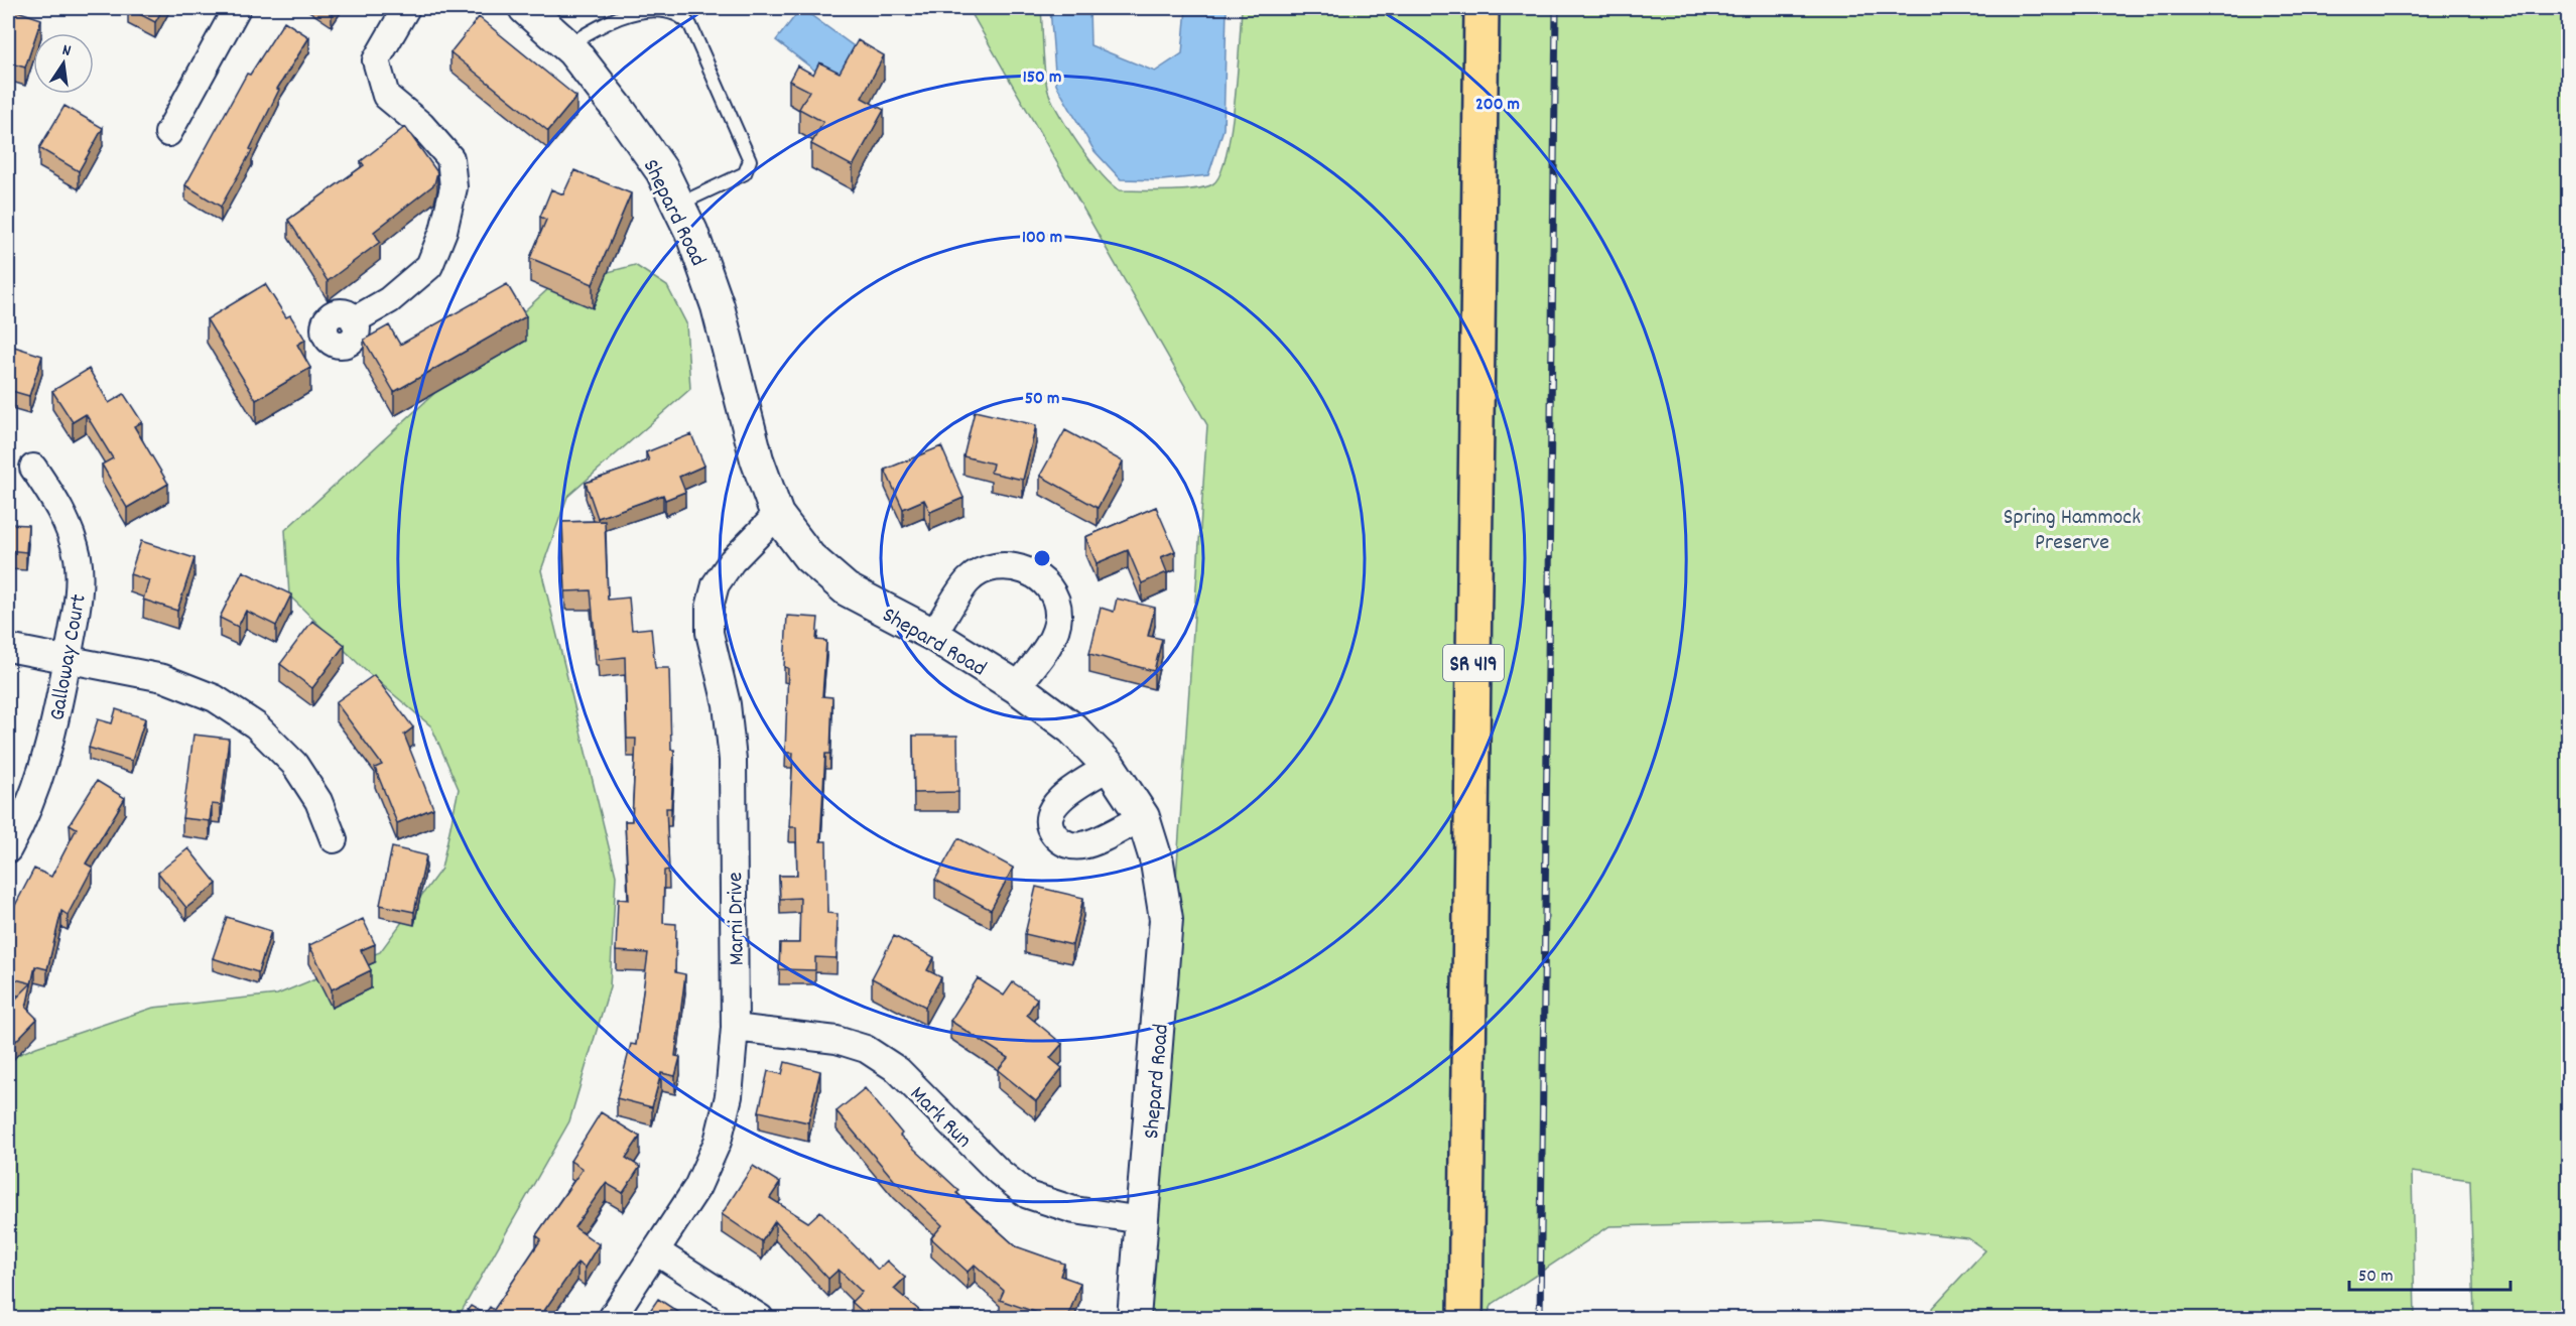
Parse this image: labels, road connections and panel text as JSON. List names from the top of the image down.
{
  "streets": {
    "main road": ["SR 419"],
    "street": [
      "Shepard Road",
      "Galloway Court",
      "Marni Drive",
      "Mark Run"
    ]
  },
  "crossings": [
    ["Shepard Road", "Marni Drive"],
    ["Shepard Road", "Mark Run"],
    ["Marni Drive", "Mark Run"]
  ],
  "parks": ["Spring Hammock Preserve"],
  "scale_bar": "50 m",
  "north": "top",
  "rings": [
    "150 m",
    "200 m",
    "100 m",
    "50 m"
  ]
}
